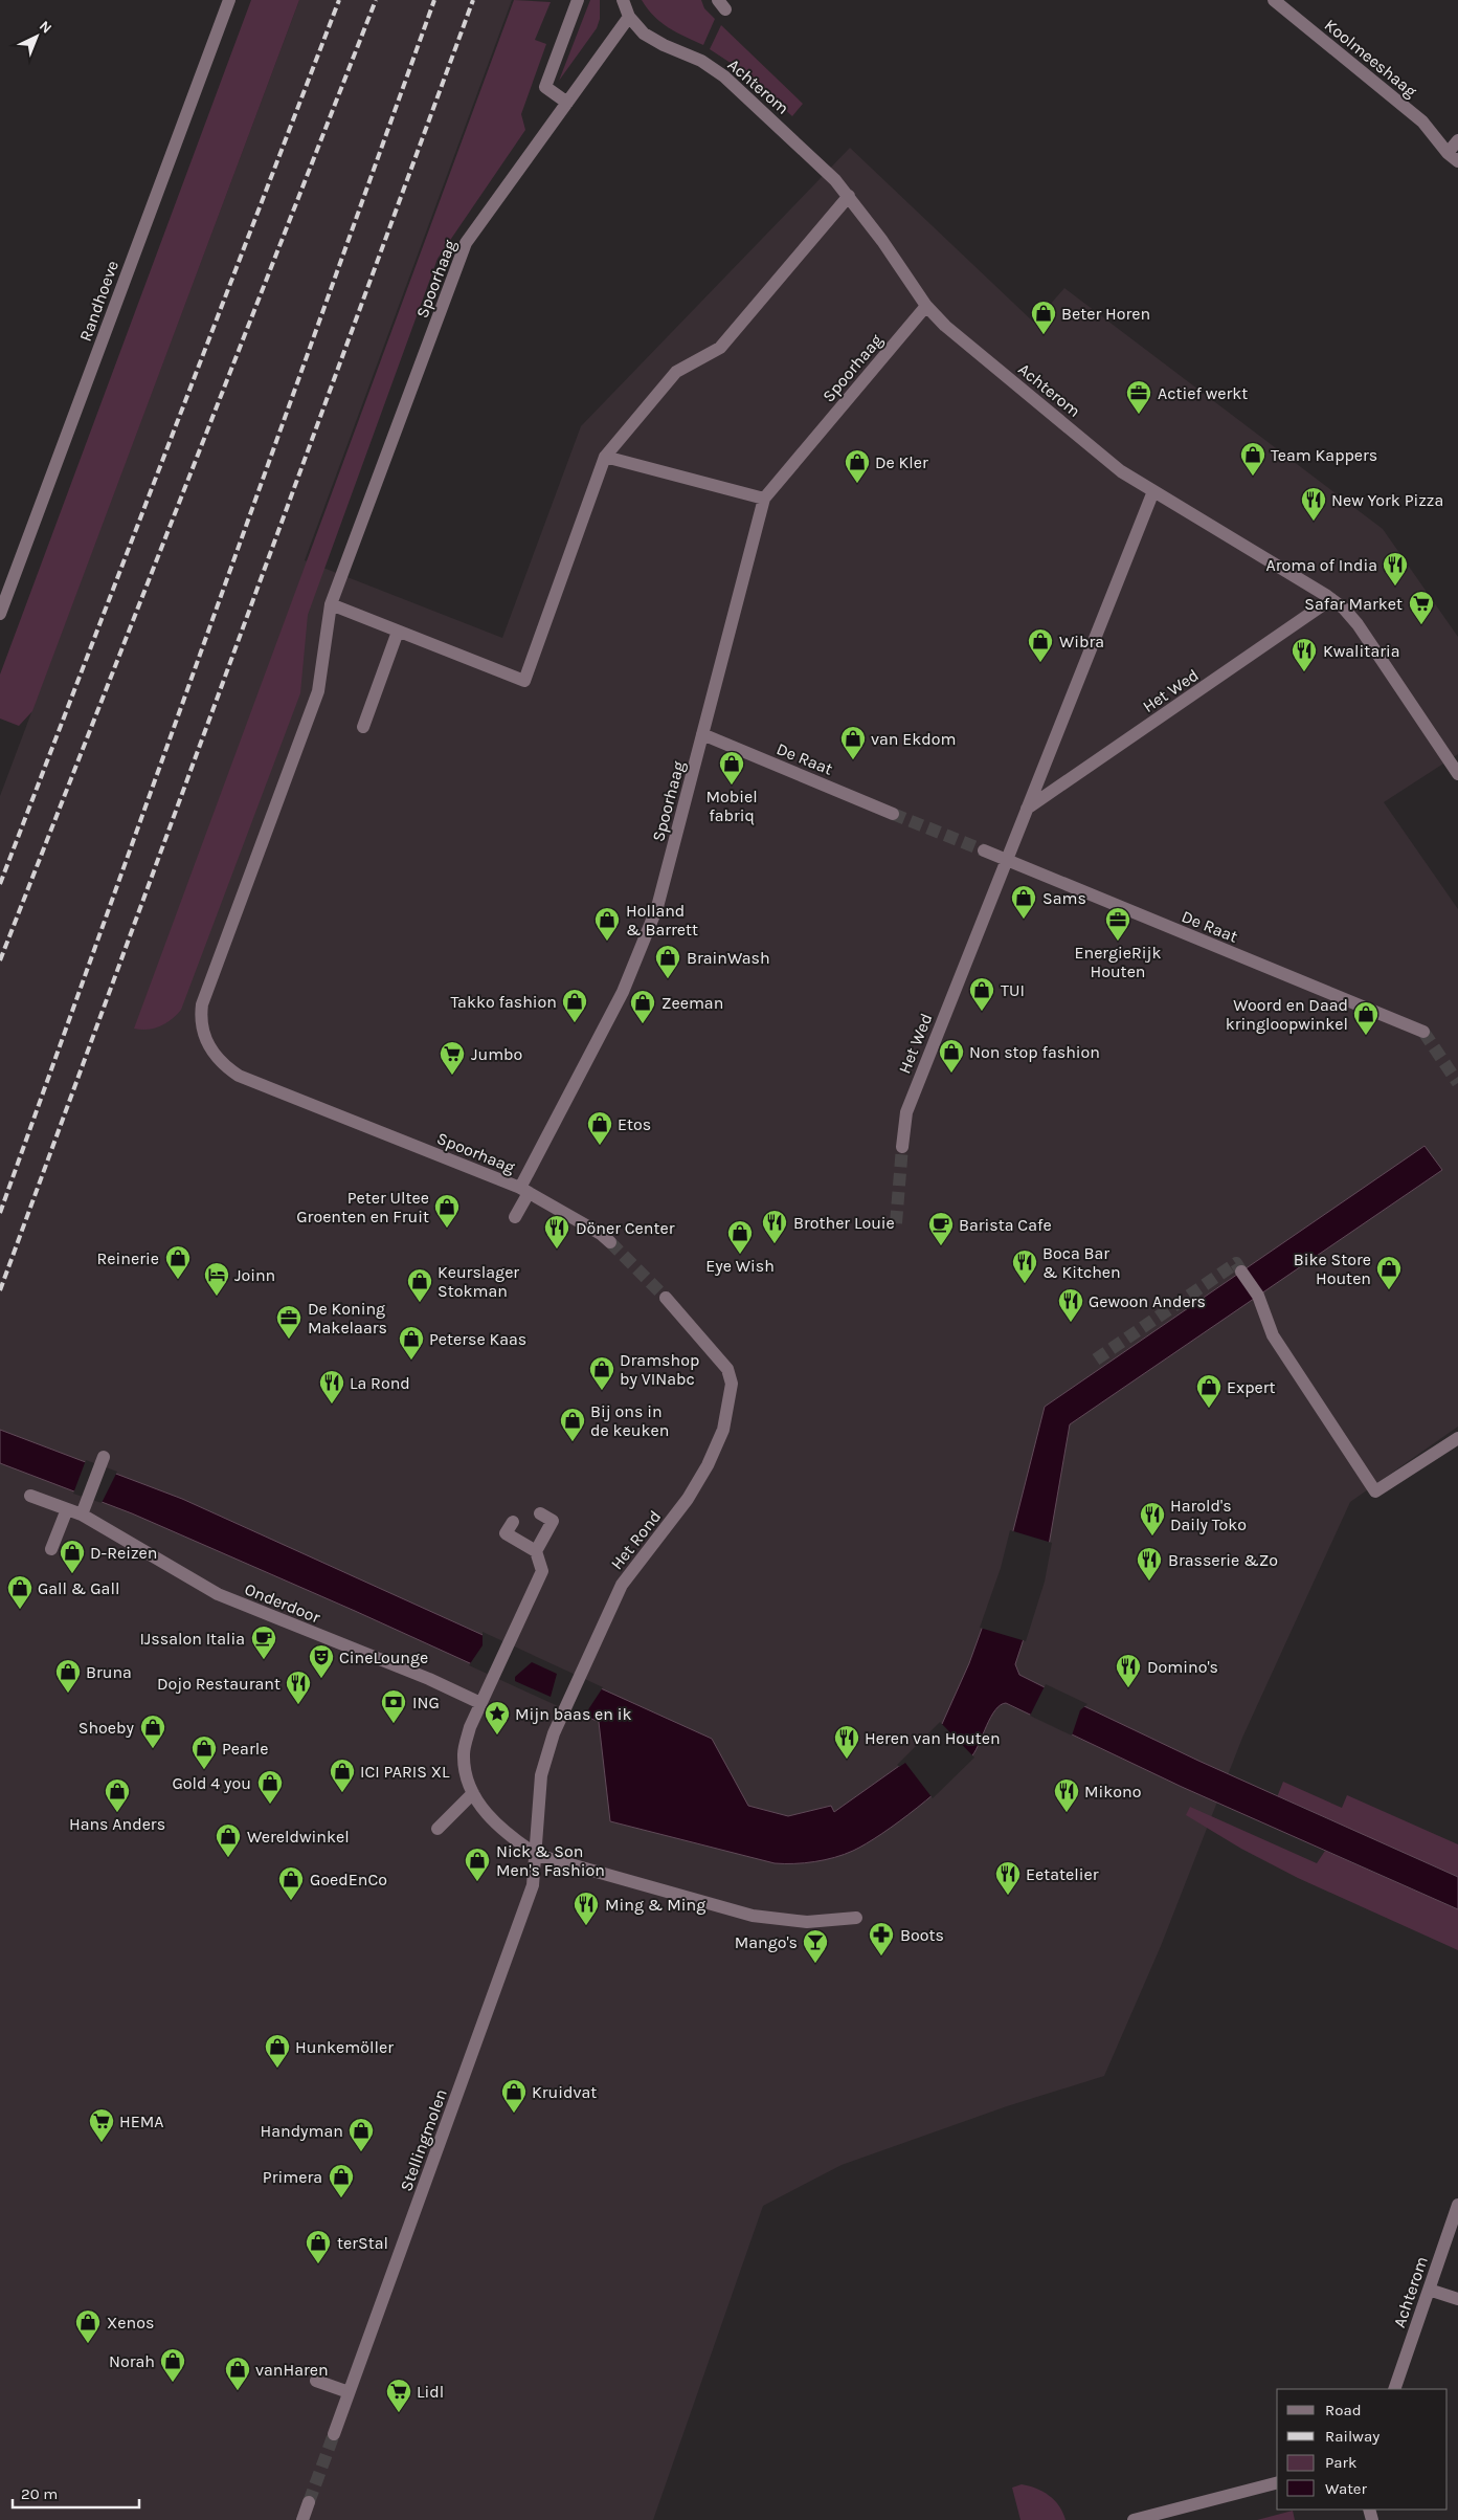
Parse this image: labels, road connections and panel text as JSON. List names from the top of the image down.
{
  "streets": {
    "street": [
      "Koolmeeshaag",
      "Achterom",
      "Spoorhaag",
      "Randhoeve",
      "Het Wed",
      "De Raat",
      "Het Rond",
      "Onderdoor",
      "Stellingmolen"
    ]
  },
  "crossings": [
    ["Achterom", "Spoorhaag"],
    ["Achterom", "Het Wed"],
    ["Spoorhaag", "De Raat"],
    ["Het Wed", "De Raat"],
    ["Het Rond", "Stellingmolen"]
  ],
  "places": {
    "shop": [
      "Beter Horen",
      "Team Kappers",
      "De Kler",
      "Wibra",
      "van Ekdom",
      "Mobiel fabriq",
      "Sams",
      "Holland & Barrett",
      "BrainWash",
      "TUI",
      "Takko fashion",
      "Zeeman",
      "Woord en Daad kringloopwinkel",
      "Non stop fashion",
      "Etos",
      "Peter Ultee Groenten en Fruit",
      "Eye Wish",
      "Reinerie",
      "Bike Store Houten",
      "Keurslager Stokman",
      "Peterse Kaas",
      "Dramshop by VINabc",
      "Expert",
      "Bij ons in de keuken",
      "D-Reizen",
      "Gall & Gall",
      "Bruna",
      "Shoeby",
      "Pearle",
      "ICI PARIS XL",
      "Gold 4 you",
      "Hans Anders",
      "Wereldwinkel",
      "Nick & Son Men's Fashion",
      "GoedEnCo",
      "Hunkemöller",
      "Kruidvat",
      "Handyman",
      "Primera",
      "terStal",
      "Xenos",
      "Norah",
      "vanHaren"
    ],
    "office": ["Actief werkt", "EnergieRijk Houten", "De Koning Makelaars"],
    "restaurant": [
      "New York Pizza",
      "Aroma of India",
      "Kwalitaria",
      "Brother Louie",
      "Döner Center",
      "Boca Bar & Kitchen",
      "Gewoon Anders",
      "La Rond",
      "Harold's Daily Toko",
      "Brasserie &Zo",
      "Domino's",
      "Dojo Restaurant",
      "Heren van Houten",
      "Mikono",
      "Eetatelier",
      "Ming & Ming"
    ],
    "supermarket": [
      "Safar Market",
      "Jumbo",
      "HEMA",
      "Lidl"
    ],
    "cafe": ["Barista Cafe", "IJssalon Italia"],
    "hotel": ["Joinn"],
    "theatre": ["CineLounge"],
    "bank": ["ING"],
    "place": ["Mijn baas en ik"],
    "pharmacy": ["Boots"],
    "bar": ["Mango's"]
  },
  "legend": [
    "Road",
    "Railway",
    "Park",
    "Water"
  ],
  "scale_bar": "20 m",
  "north": "top right"
}
